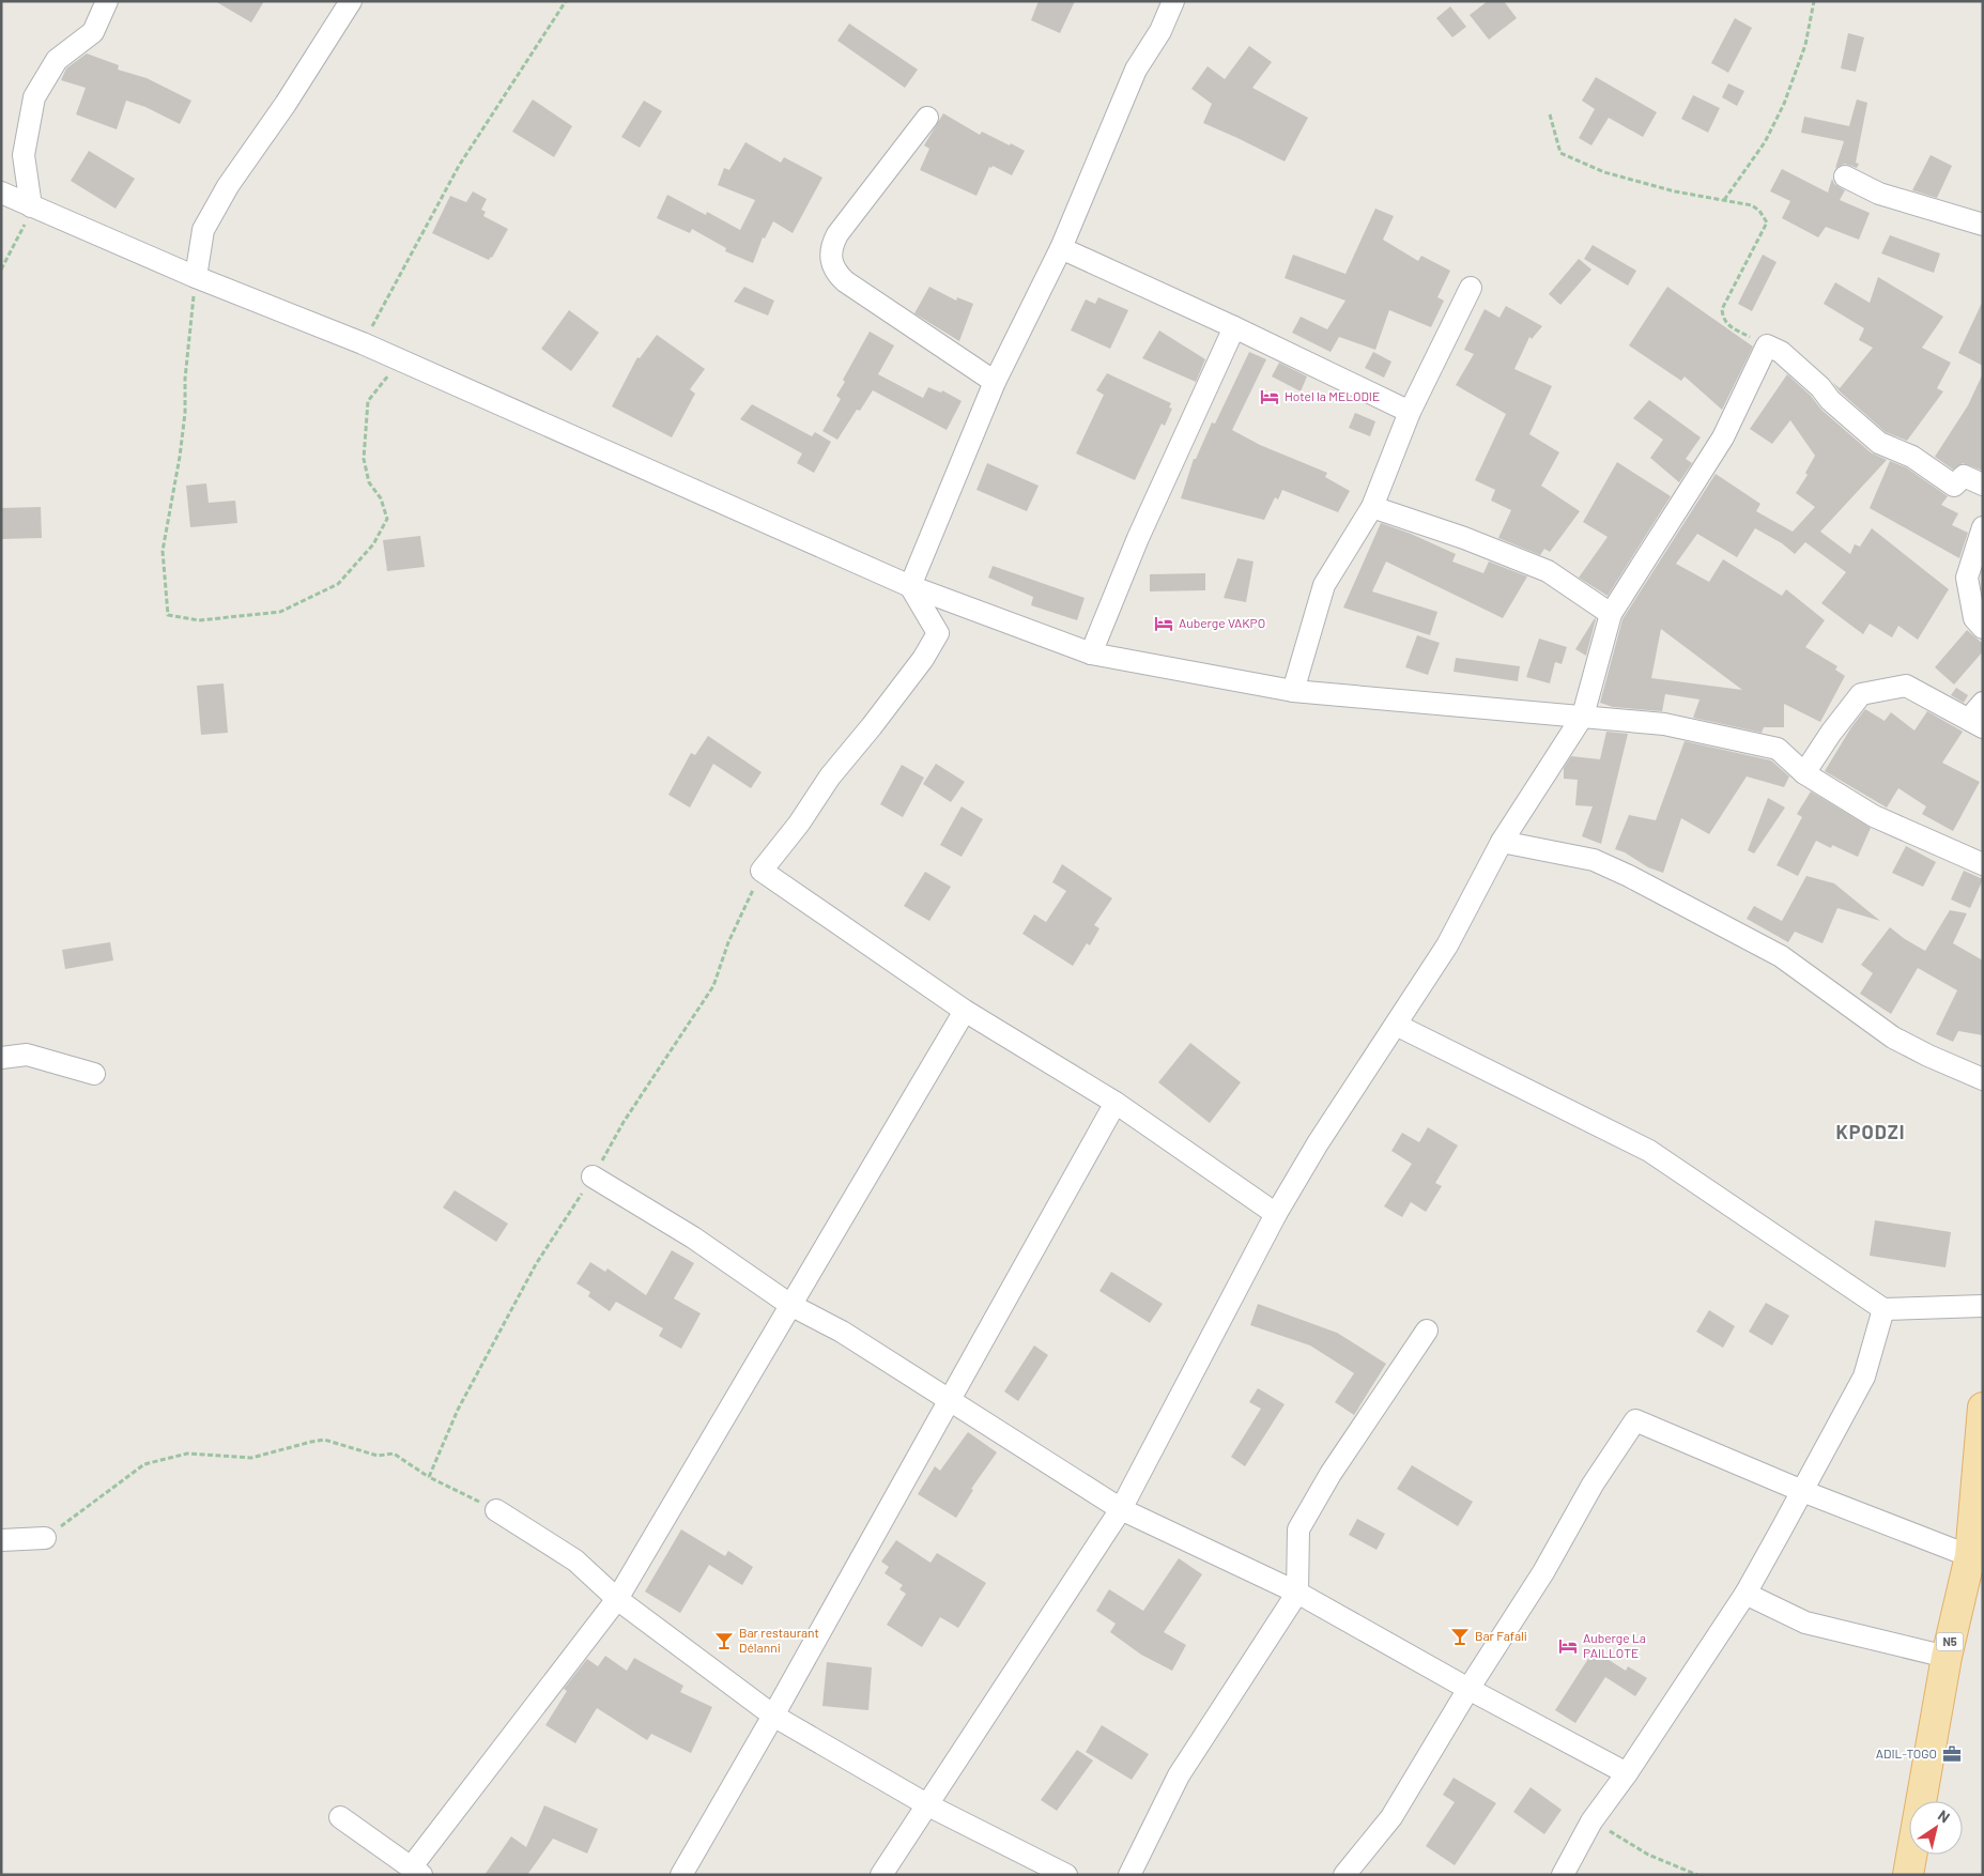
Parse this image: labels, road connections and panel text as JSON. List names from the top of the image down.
{
  "streets": {
    "main road": ["N5"]
  },
  "districts": ["KPODZI"],
  "places": {
    "hotel": ["Hotel la MELODIE", "Auberge VAKPO", "Auberge La PAILLOTE"],
    "bar": ["Bar Fafali", "Bar restaurant Délanni"],
    "office": ["ADIL-TOGO"]
  },
  "north": "top right"
}
